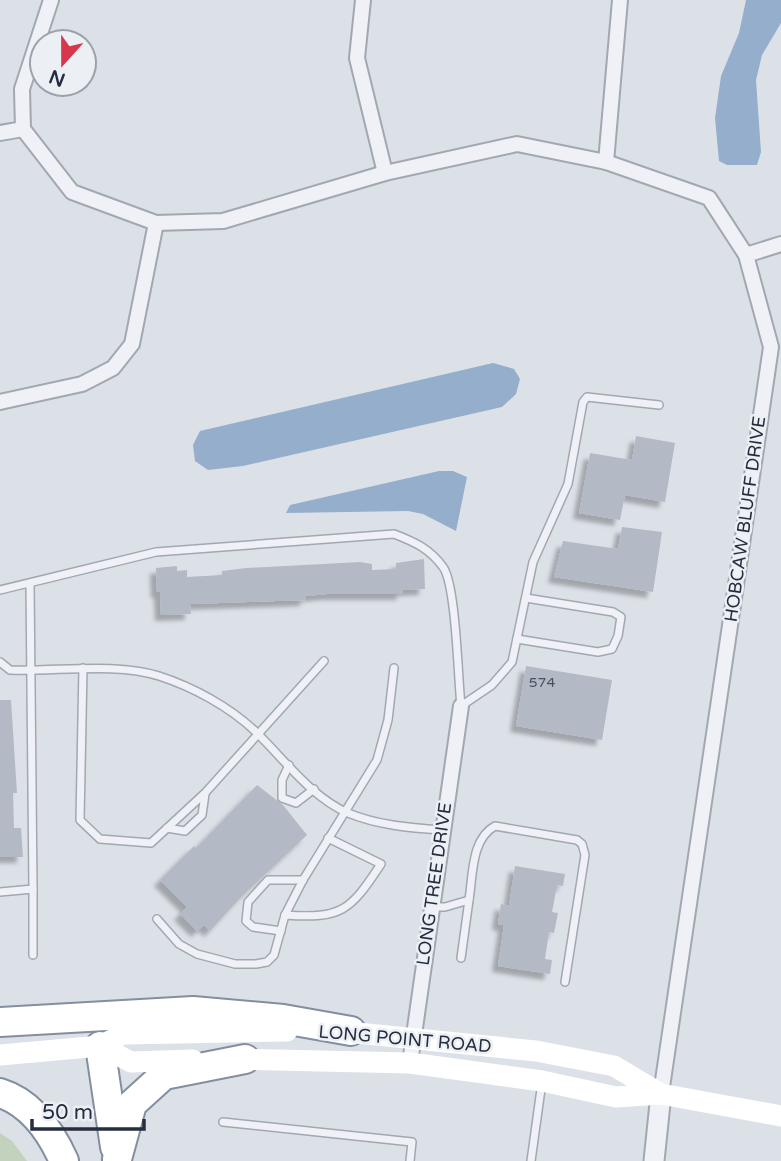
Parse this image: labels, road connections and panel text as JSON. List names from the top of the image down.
{
  "streets": {
    "main road": ["LONG POINT ROAD"],
    "street": ["HOBCAW BLUFF DRIVE", "LONG TREE DRIVE"]
  },
  "crossings": [
    ["HOBCAW BLUFF DRIVE", "LONG POINT ROAD"],
    ["LONG TREE DRIVE", "LONG POINT ROAD"]
  ],
  "house_numbers": ["574"],
  "scale_bar": "50 m",
  "north": "bottom"
}
